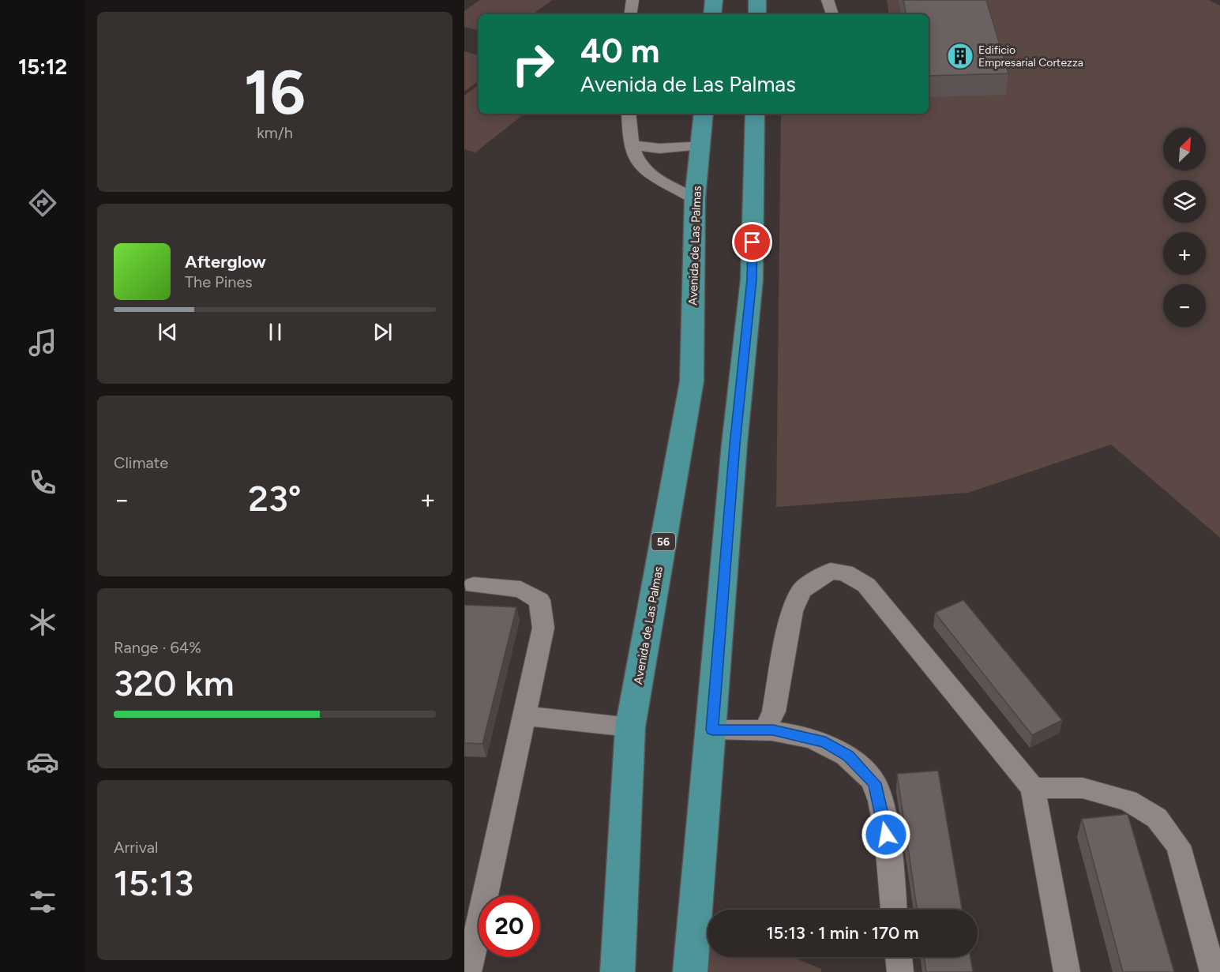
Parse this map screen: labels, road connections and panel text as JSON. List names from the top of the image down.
{
  "streets": {
    "main road": ["Avenida de Las Palmas", "56"]
  },
  "places": {
    "building": ["Edificio Empresarial Cortezza"]
  },
  "north": "top right",
  "page": {
    "tabs": "15:12",
    "tile": [
      ["16", "km/h"],
      "Climate",
      ["Range · 64%", "320 km"],
      ["Arrival", "15:13"]
    ],
    "turn": ["40 m", "Avenida de Las Palmas"],
    "map_buttons": ["+", "−"],
    "song": ["Afterglow", "The Pines"],
    "heat": ["−", "23°", "+"],
    "limit": "20",
    "trip": "15:13 · 1 min · 170 m"
  }
}
